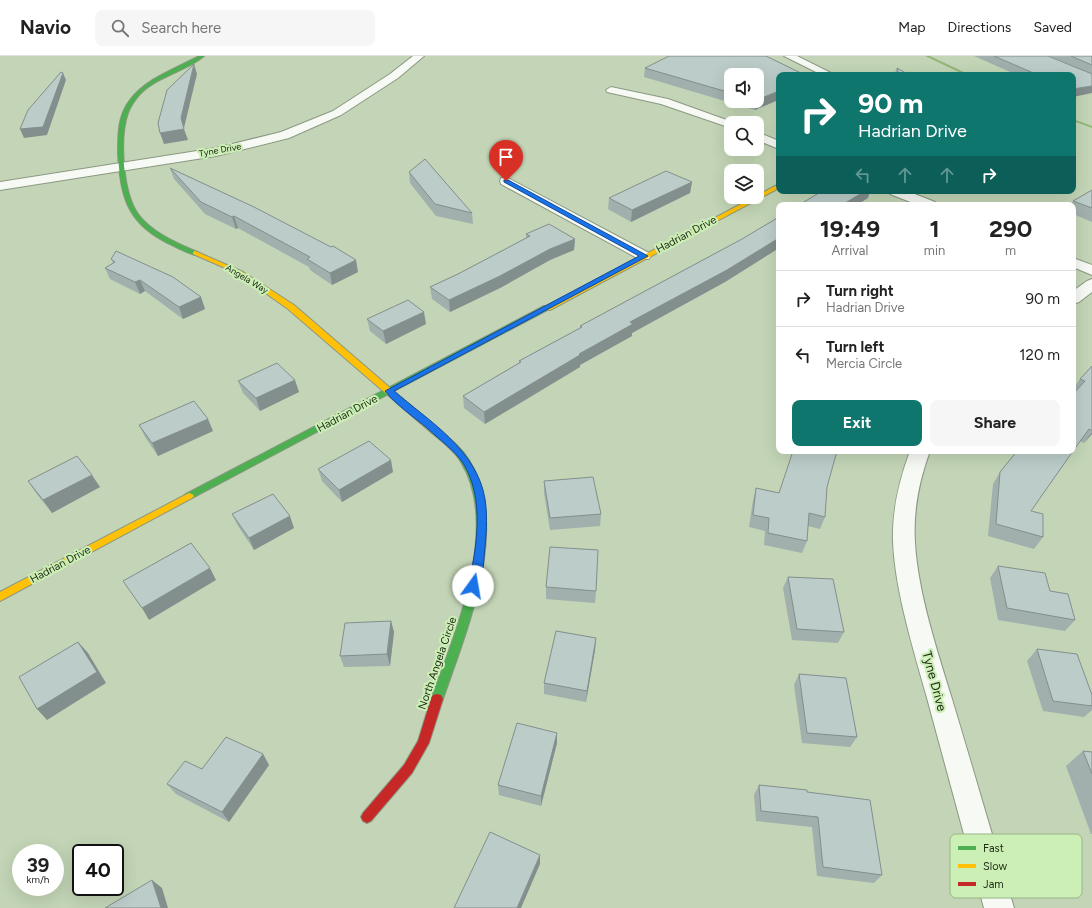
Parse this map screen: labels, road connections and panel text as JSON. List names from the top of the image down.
{
  "streets": {
    "street": [
      "Tyne Drive",
      "Hadrian Drive",
      "Angela Way",
      "North Angela Circle"
    ]
  },
  "crossings": [
    ["Tyne Drive", "Angela Way"],
    ["Hadrian Drive", "Angela Way"],
    ["Hadrian Drive", "North Angela Circle"],
    ["Angela Way", "North Angela Circle"]
  ],
  "legend": ["Fast", "Slow", "Jam"],
  "page": {
    "header": "Navio",
    "search": "Search here",
    "nav": ["Map", "Directions", "Saved"],
    "turn": ["90 m", "Hadrian Drive"],
    "eta": [
      "19:49",
      "Arrival",
      "1",
      "min",
      "290",
      "m"
    ],
    "list": [
      {
        "name": "Turn right",
        "note": "Hadrian Drive",
        "value": "90 m"
      },
      {
        "name": "Turn left",
        "note": "Mercia Circle",
        "value": "120 m"
      }
    ],
    "buttons": ["Exit", "Share"],
    "speed": "39 km/h",
    "limit": "40"
  }
}
